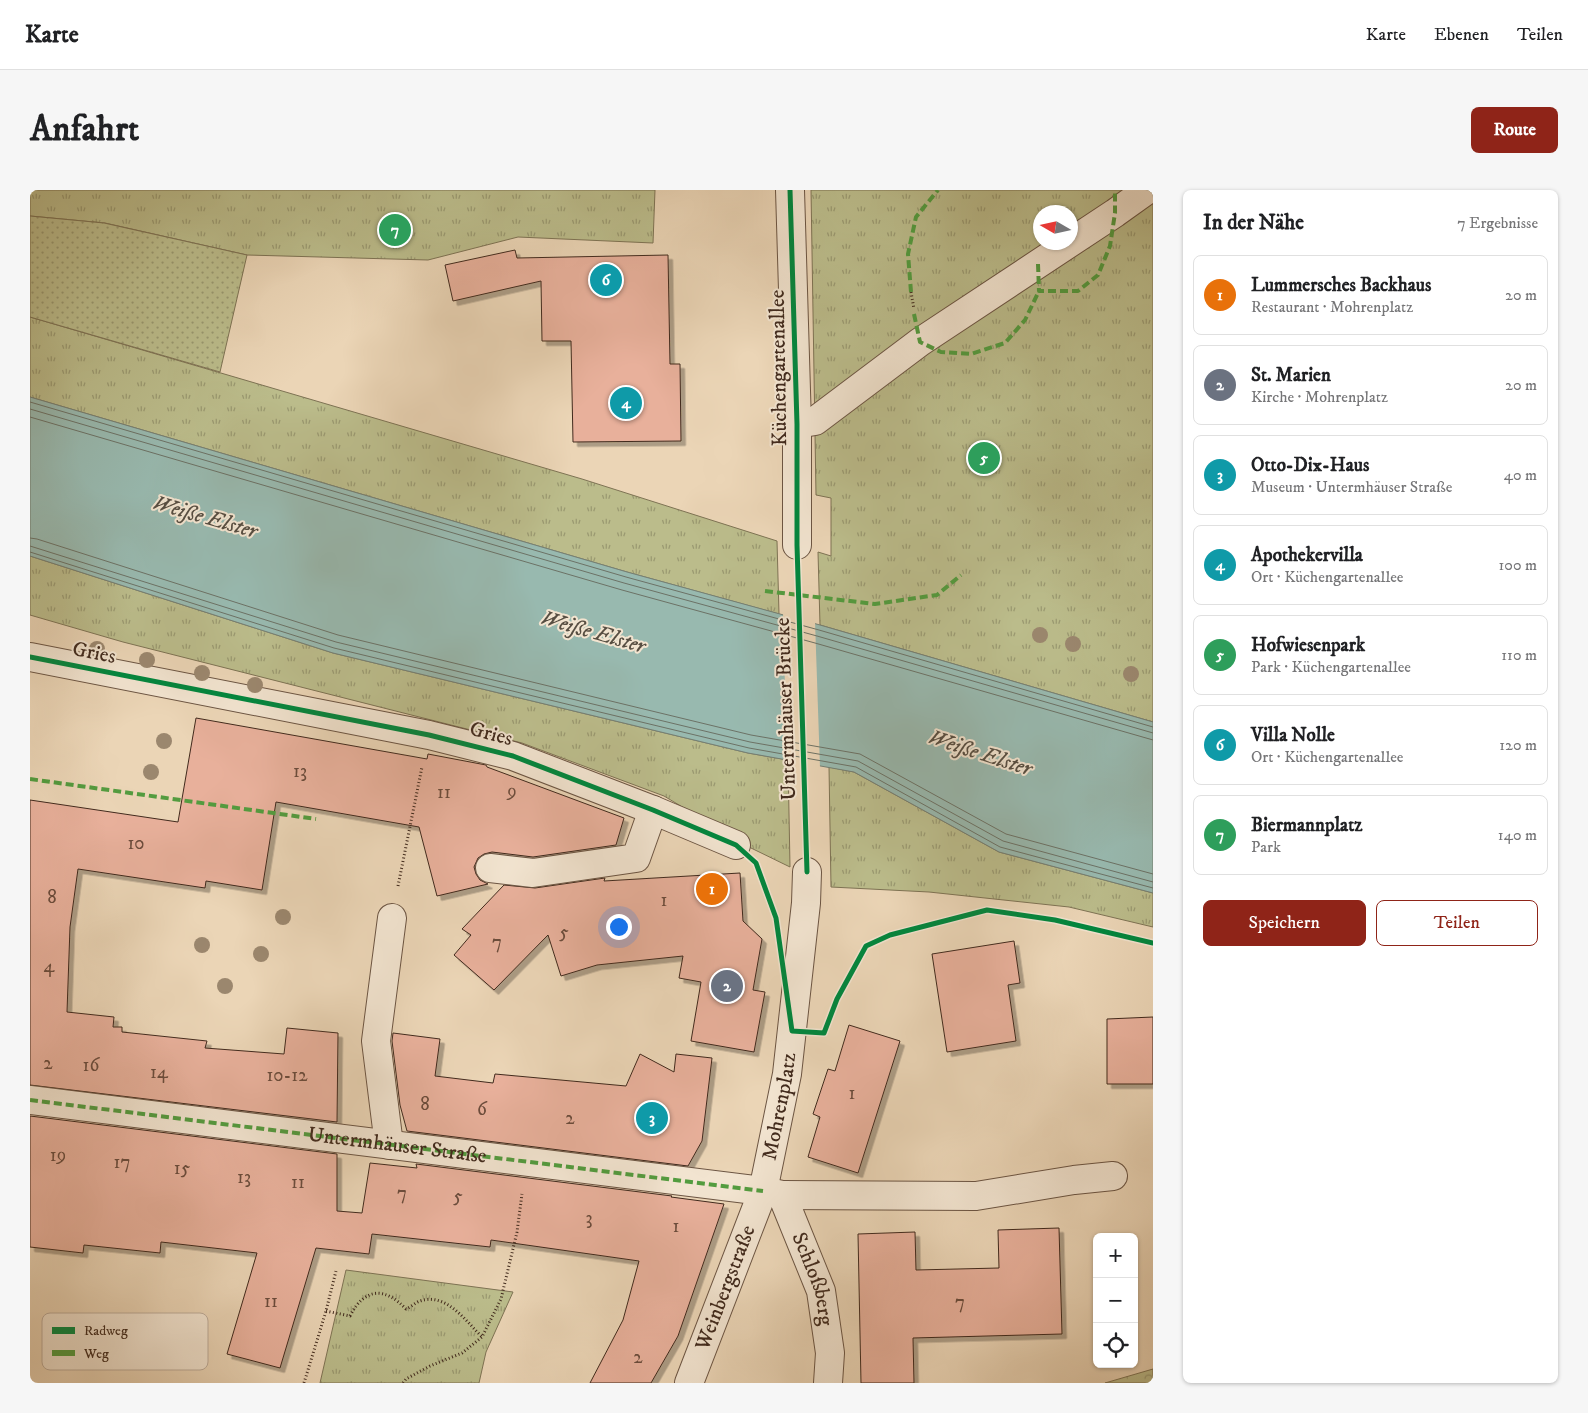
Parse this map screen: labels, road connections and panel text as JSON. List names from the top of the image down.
{
  "streets": {
    "street": [
      "Küchengartenallee",
      "Gries",
      "Mohrenplatz",
      "Untermhäuser Straße",
      "Schloßberg",
      "Weinbergstraße"
    ],
    "cycle path": ["Untermhäuser Brücke"]
  },
  "crossings": [
    ["Mohrenplatz", "Untermhäuser Straße"],
    ["Mohrenplatz", "Schloßberg"],
    ["Mohrenplatz", "Weinbergstraße"],
    ["Untermhäuser Straße", "Schloßberg"],
    ["Untermhäuser Straße", "Weinbergstraße"],
    ["Schloßberg", "Weinbergstraße"]
  ],
  "water": ["Weiße Elster"],
  "house_numbers": [
    "13",
    "9",
    "11",
    "10",
    "8",
    "1",
    "5",
    "7",
    "4",
    "2",
    "16",
    "14",
    "10-12",
    "1",
    "8",
    "6",
    "2",
    "19",
    "17",
    "15",
    "13",
    "11",
    "7",
    "5",
    "3",
    "1",
    "11",
    "7",
    "2"
  ],
  "legend": ["Radweg", "Weg"],
  "north": "left",
  "page": {
    "header": "Karte",
    "nav": ["Karte", "Ebenen", "Teilen"],
    "buttons": [
      "Route",
      ["Speichern", "Teilen"]
    ],
    "title": "Anfahrt",
    "heading": ["In der Nähe", "7 Ergebnisse"],
    "pins": [
      "7",
      "6",
      "4",
      "5",
      "1",
      "2",
      "3"
    ],
    "list": [
      {
        "mark": "1",
        "name": "Lummersches Backhaus",
        "note": "Restaurant · Mohrenplatz",
        "value": "20 m"
      },
      {
        "mark": "2",
        "name": "St. Marien",
        "note": "Kirche · Mohrenplatz",
        "value": "20 m"
      },
      {
        "mark": "3",
        "name": "Otto-Dix-Haus",
        "note": "Museum · Untermhäuser Straße",
        "value": "40 m"
      },
      {
        "mark": "4",
        "name": "Apothekervilla",
        "note": "Ort · Küchengartenallee",
        "value": "100 m"
      },
      {
        "mark": "5",
        "name": "Hofwiesenpark",
        "note": "Park · Küchengartenallee",
        "value": "110 m"
      },
      {
        "mark": "6",
        "name": "Villa Nolle",
        "note": "Ort · Küchengartenallee",
        "value": "120 m"
      },
      {
        "mark": "7",
        "name": "Biermannplatz",
        "note": "Park",
        "value": "140 m"
      }
    ],
    "map_buttons": ["+", "−"]
  }
}
